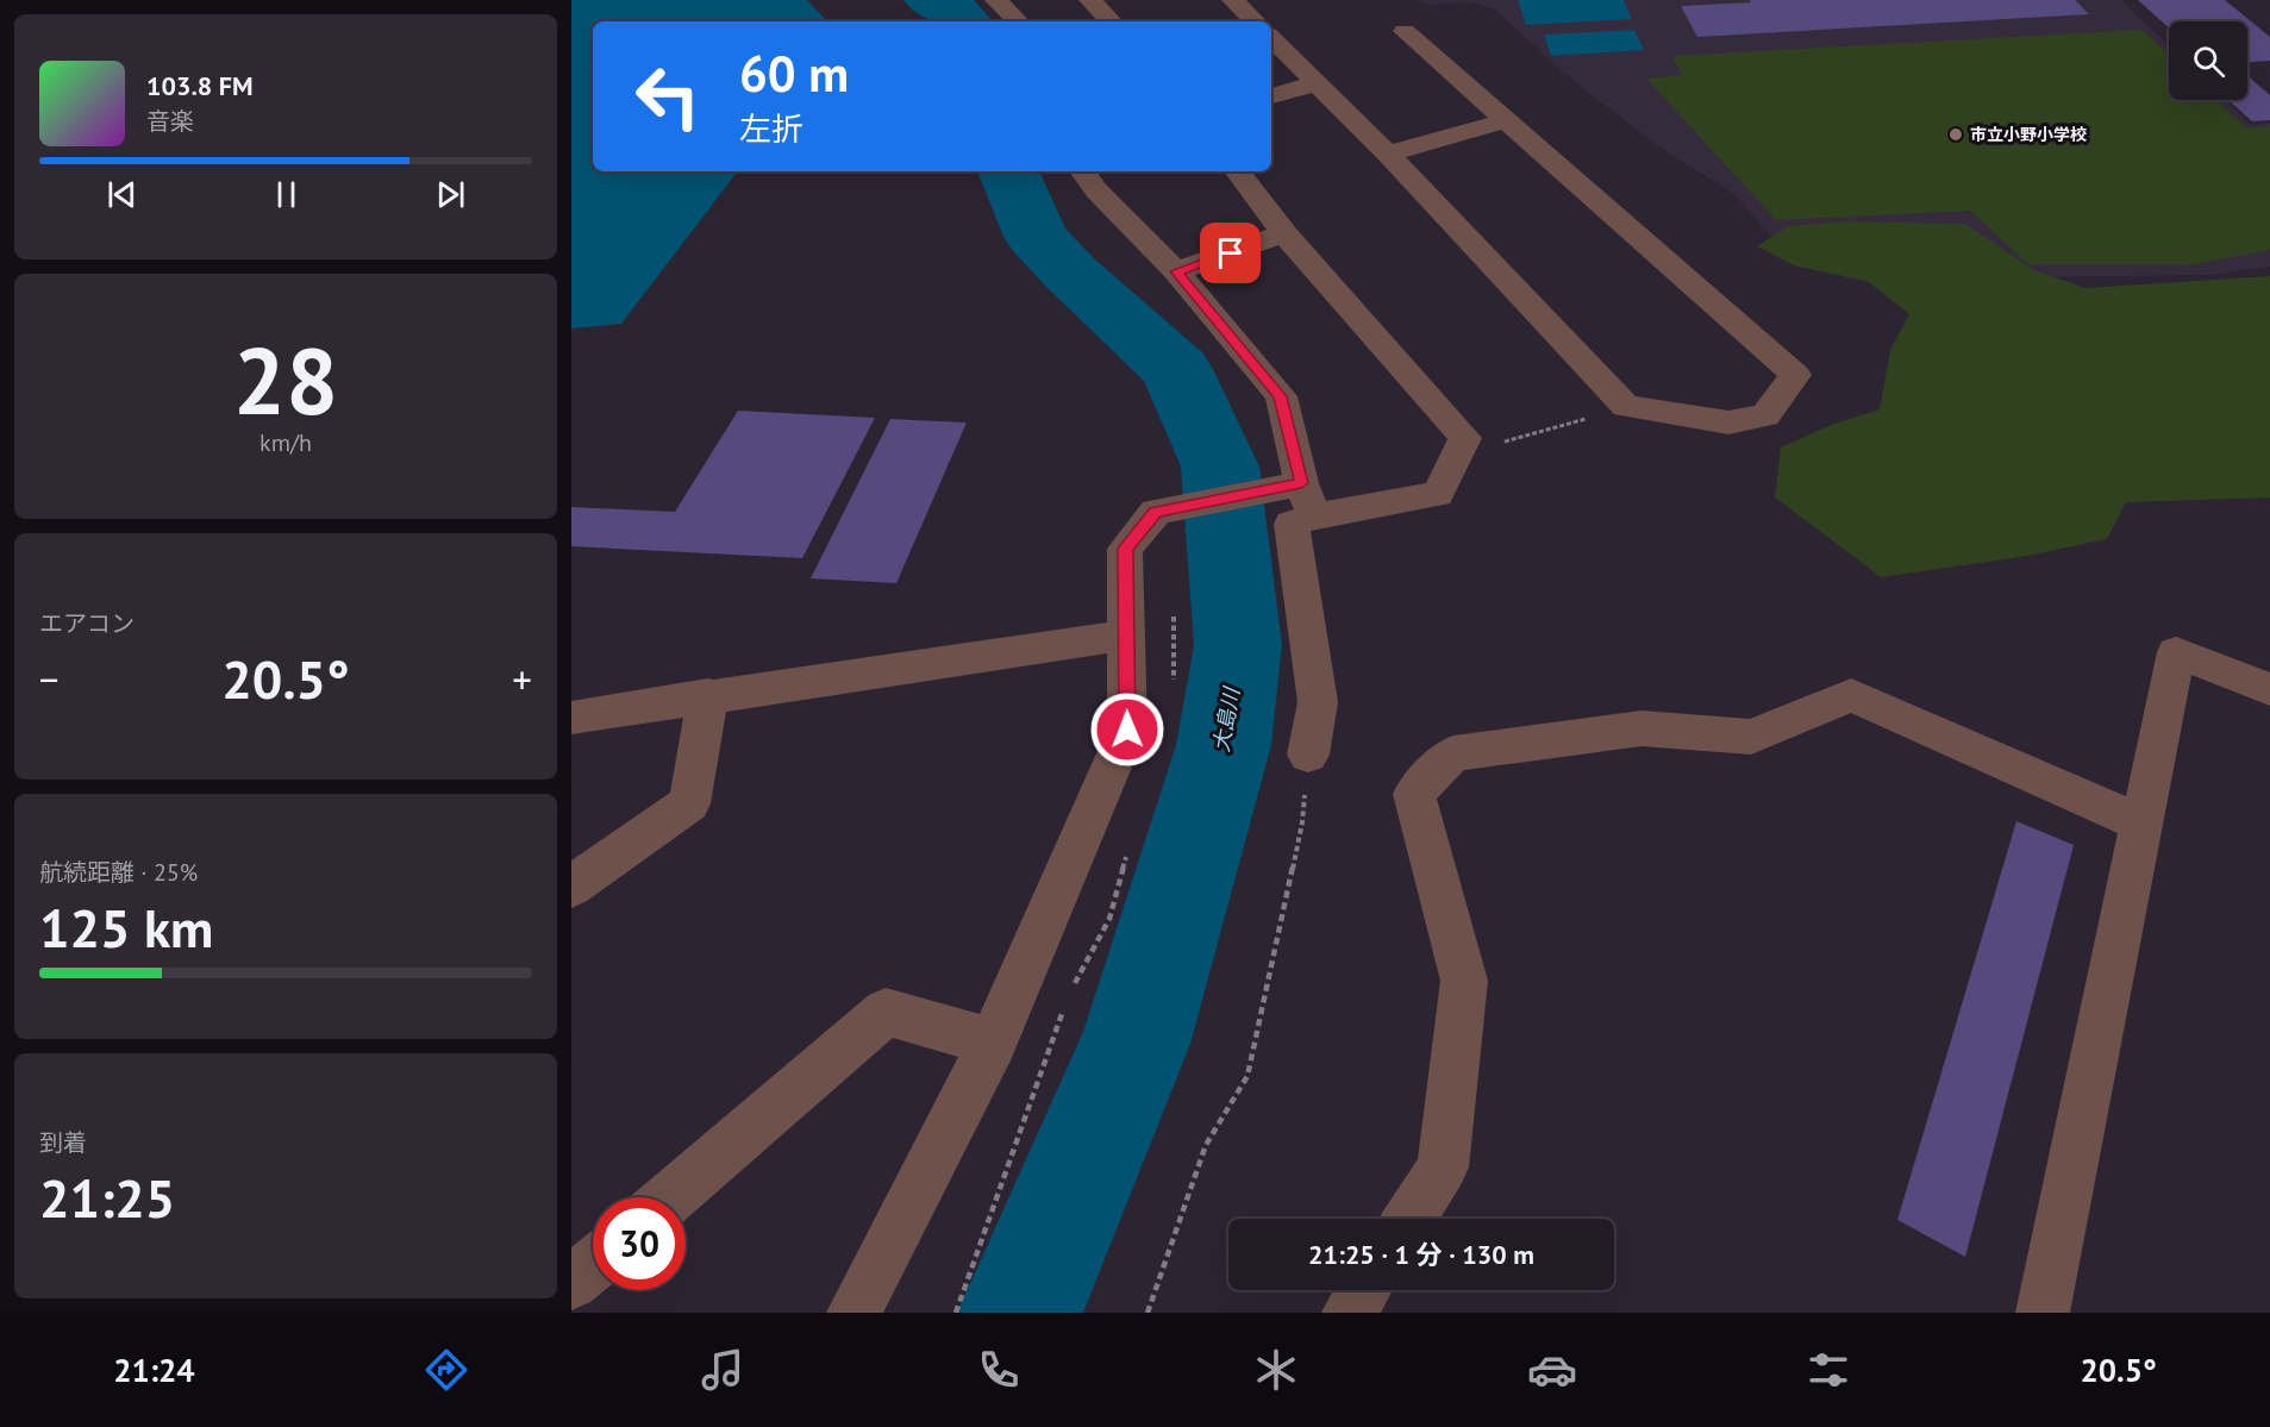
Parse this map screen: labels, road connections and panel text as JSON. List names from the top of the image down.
{
  "water": ["大島川"],
  "places": ["市立小野小学校"],
  "page": {
    "turn": ["60 m", "左折"],
    "song": ["103.8 FM", "音楽"],
    "tile": [
      ["28", "km/h"],
      "エアコン",
      ["航続距離 · 25%", "125 km"],
      ["到着", "21:25"]
    ],
    "heat": ["−", "20.5°", "+"],
    "limit": "30",
    "trip": "21:25 · 1 分 · 130 m",
    "tabs": ["21:24", "20.5°"]
  }
}
